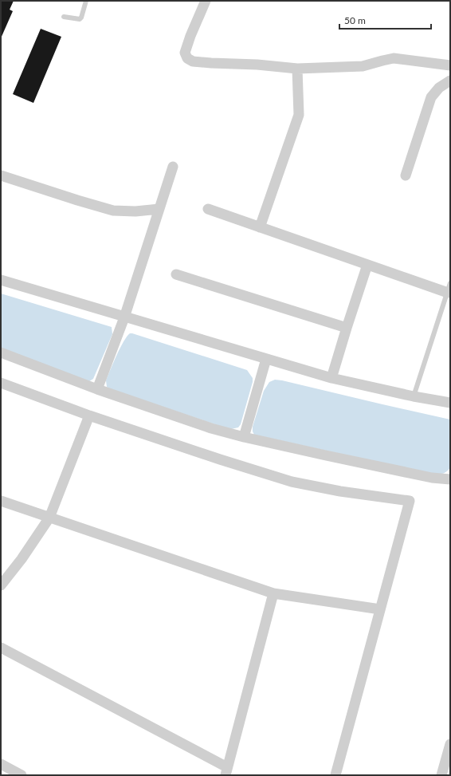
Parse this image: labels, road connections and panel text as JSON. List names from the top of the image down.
{
  "scale_bar": "50 m"
}
